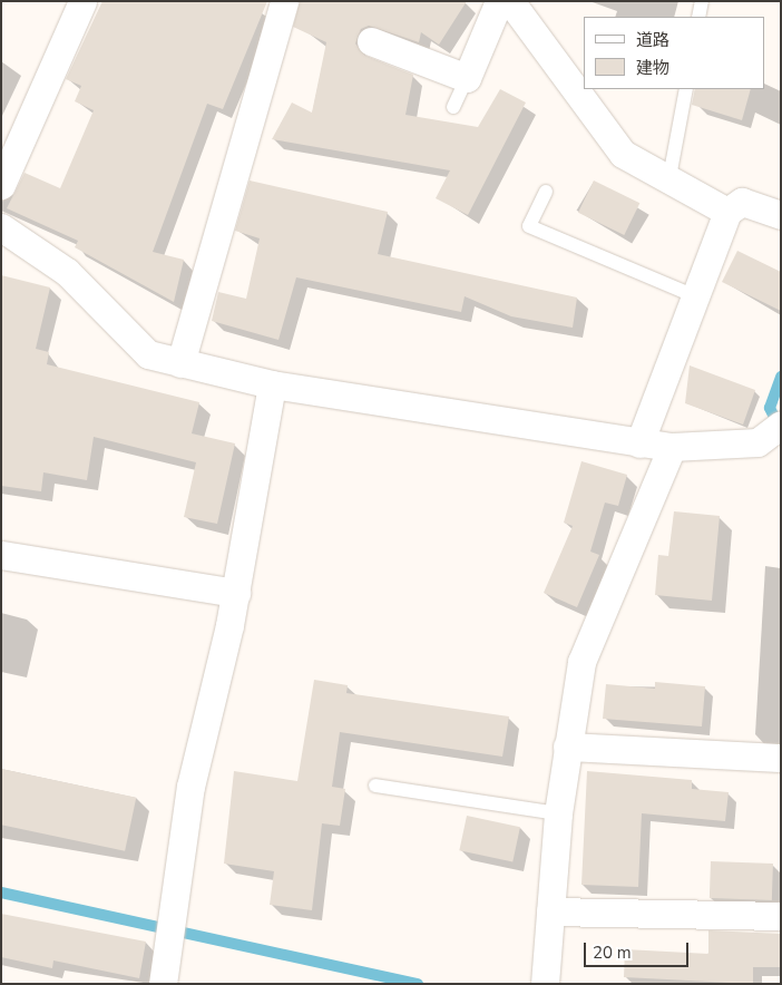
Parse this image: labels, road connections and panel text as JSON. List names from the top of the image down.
{
  "legend": ["道路", "建物"],
  "scale_bar": "20 m"
}
